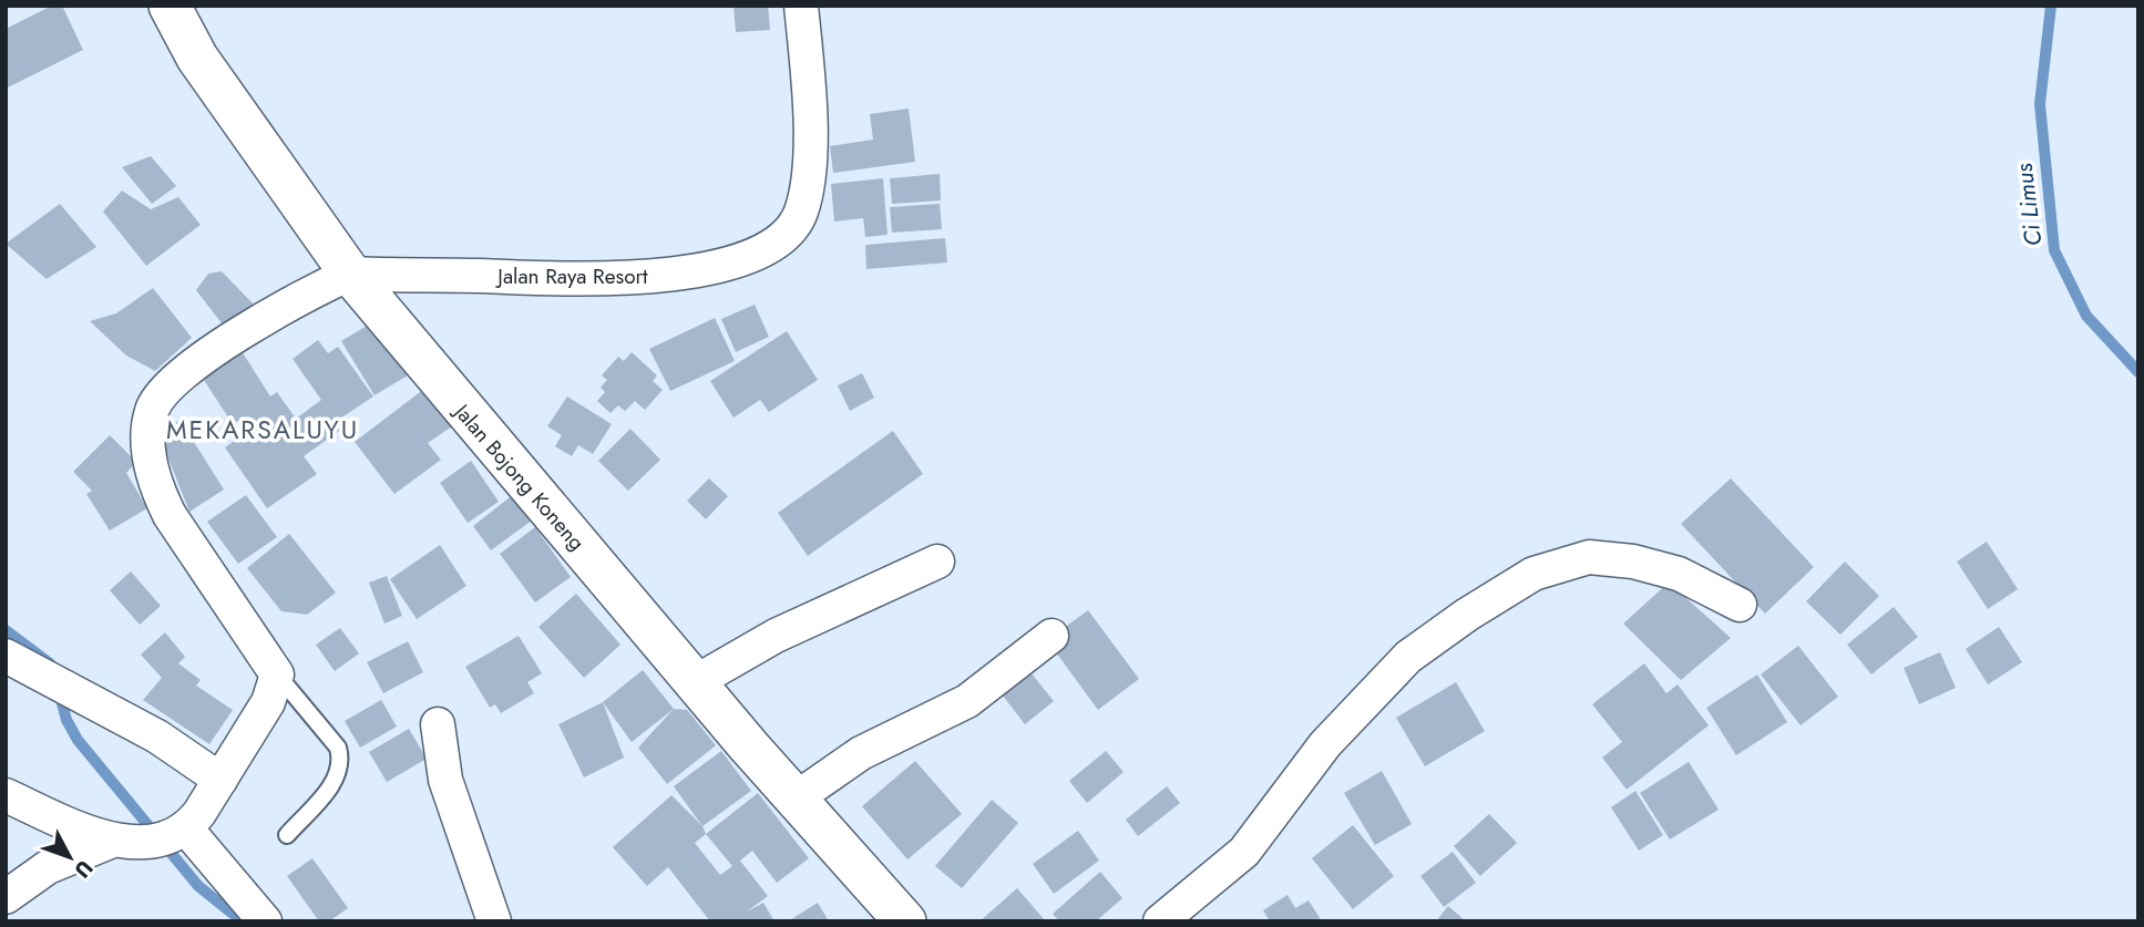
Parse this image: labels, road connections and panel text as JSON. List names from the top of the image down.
{
  "streets": {
    "street": ["Jalan Raya Resort", "Jalan Bojong Koneng"]
  },
  "crossings": [
    ["Jalan Raya Resort", "Jalan Bojong Koneng"]
  ],
  "districts": ["MEKARSALUYU"],
  "water": ["Ci Limus"],
  "north": "bottom right"
}
